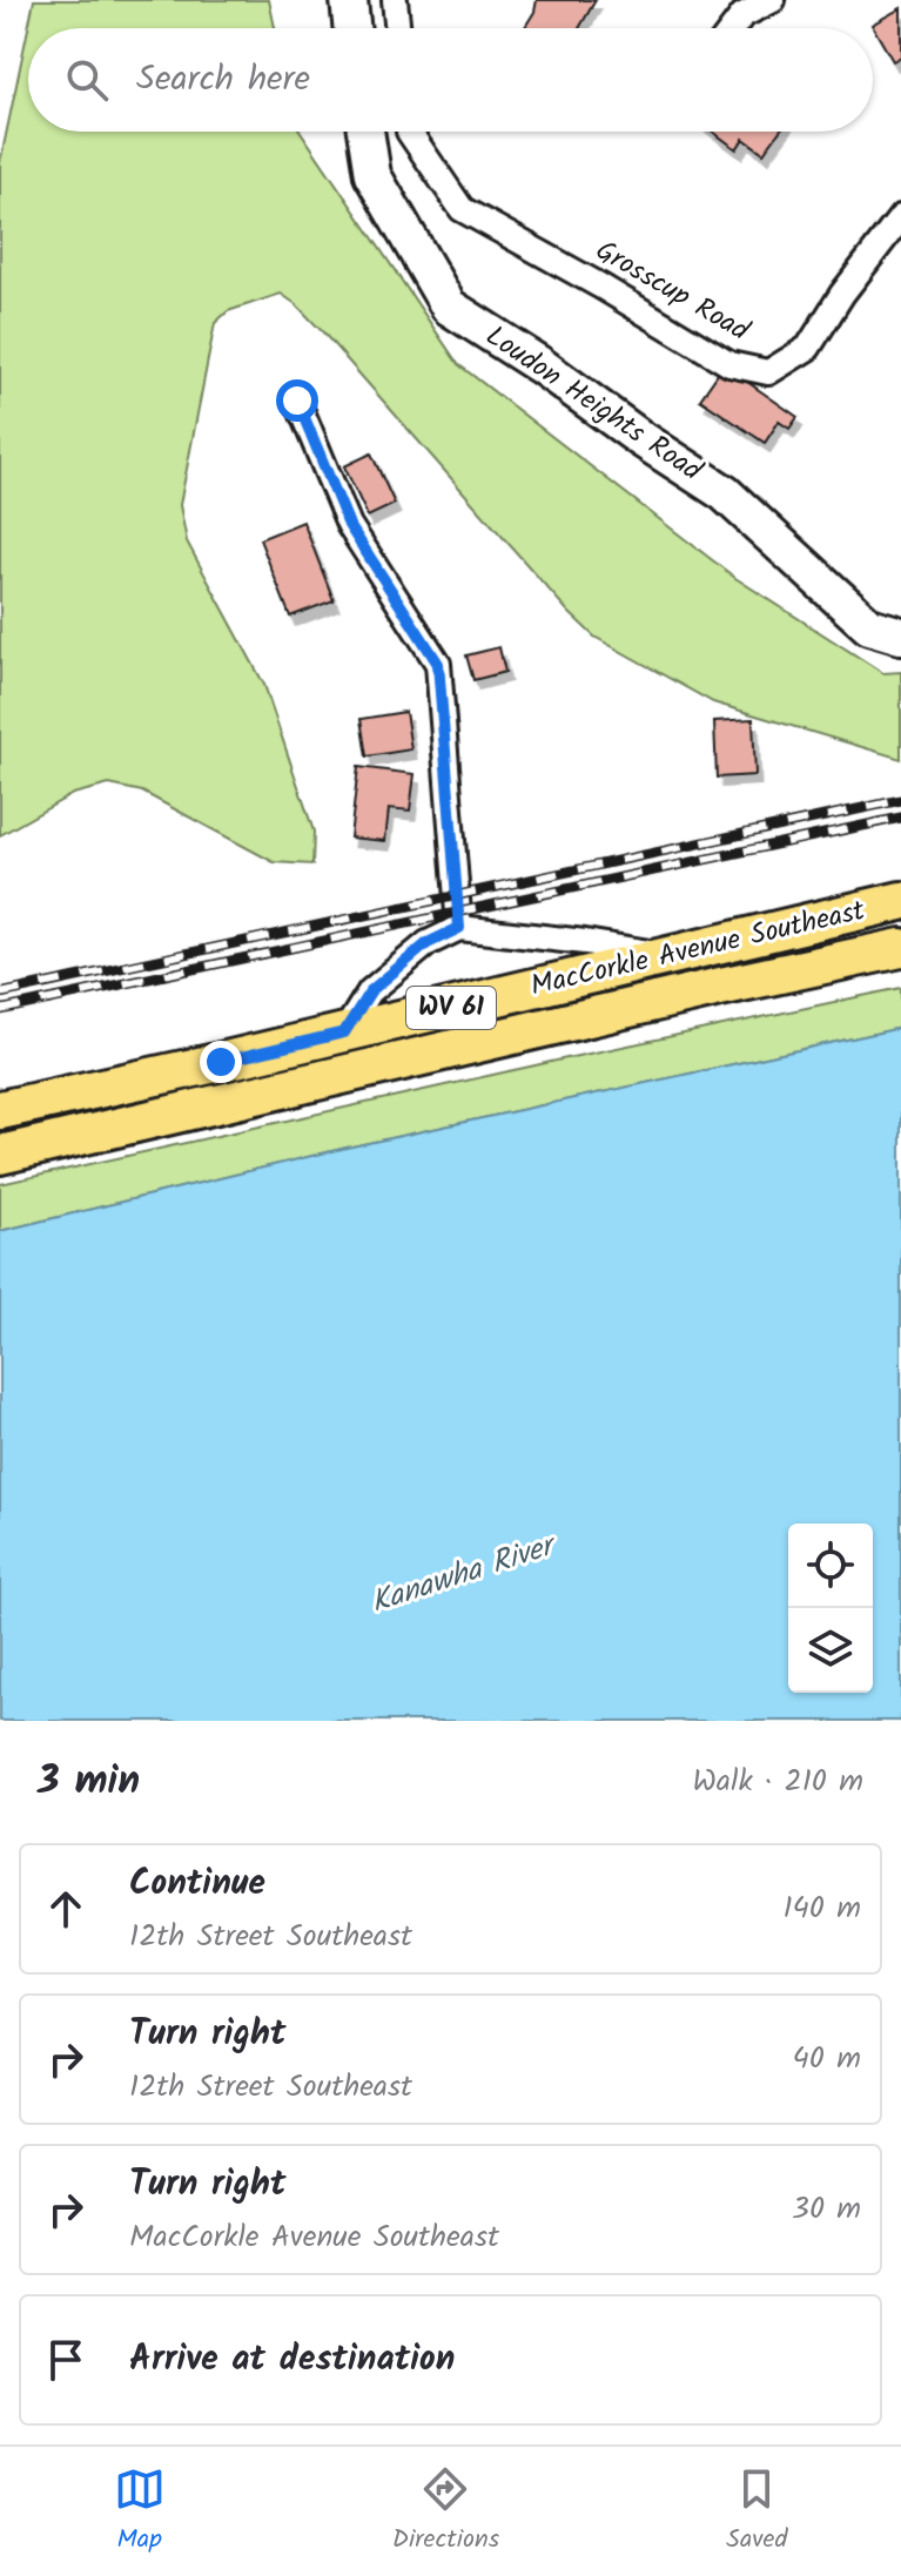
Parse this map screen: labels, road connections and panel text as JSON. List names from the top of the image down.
{
  "streets": {
    "main road": ["MacCorkle Avenue Southeast", "WV 61"],
    "street": ["Grosscup Road", "Loudon Heights Road"]
  },
  "water": ["Kanawha River"],
  "page": {
    "search": "Search here",
    "heading": ["3 min", "Walk · 210 m"],
    "list": [
      ["Continue", "12th Street Southeast", "140 m"],
      ["Turn right", "12th Street Southeast", "40 m"],
      ["Turn right", "MacCorkle Avenue Southeast", "30 m"],
      "Arrive at destination"
    ],
    "nav": ["Map", "Directions", "Saved"]
  }
}
